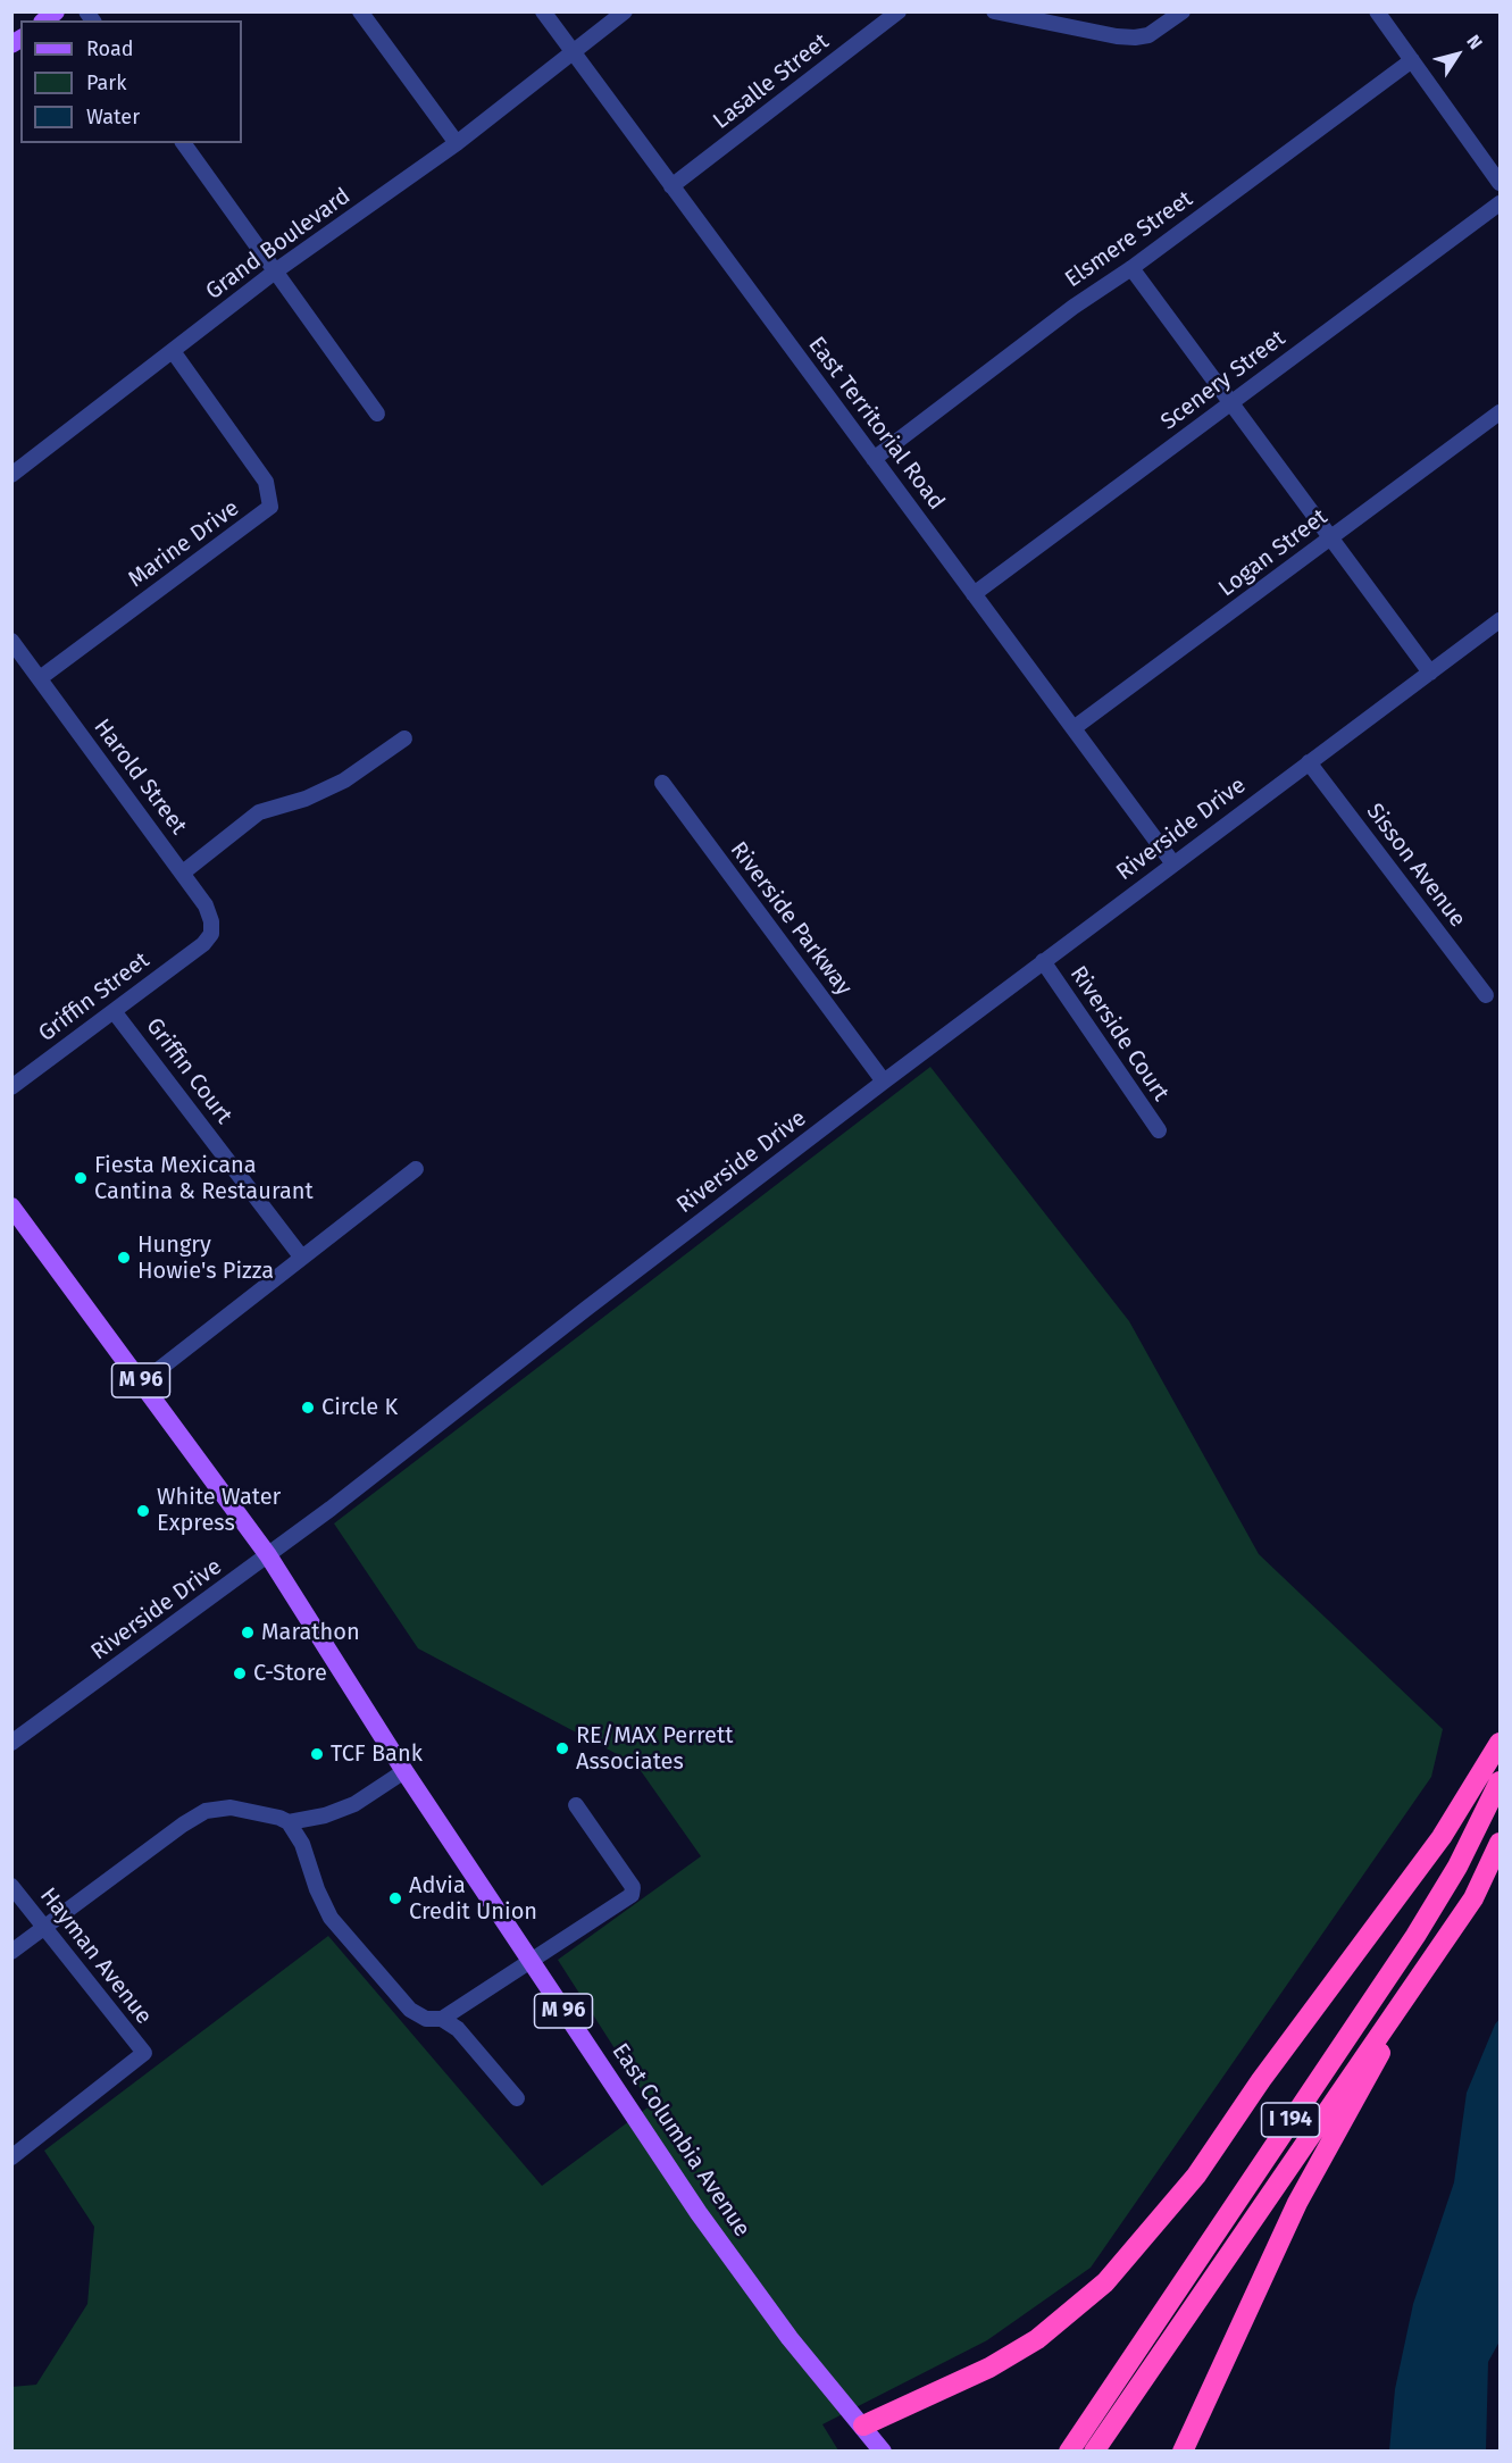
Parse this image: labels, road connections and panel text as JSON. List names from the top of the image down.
{
  "streets": {
    "highway": ["I 194"],
    "main road": ["M 96", "East Columbia Avenue"],
    "street": [
      "Lasalle Street",
      "Elsmere Street",
      "Grand Boulevard",
      "Scenery Street",
      "East Territorial Road",
      "Marine Drive",
      "Logan Street",
      "Harold Street",
      "Riverside Drive",
      "Sisson Avenue",
      "Riverside Parkway",
      "Griffin Street",
      "Riverside Court",
      "Griffin Court",
      "Hayman Avenue"
    ]
  },
  "crossings": [
    ["Lasalle Street", "East Territorial Road"],
    ["Elsmere Street", "East Territorial Road"],
    ["Grand Boulevard", "East Territorial Road"],
    ["Grand Boulevard", "Marine Drive"],
    ["Scenery Street", "East Territorial Road"],
    ["East Territorial Road", "Logan Street"],
    ["East Territorial Road", "Riverside Drive"],
    ["Marine Drive", "Harold Street"],
    ["Harold Street", "Griffin Street"],
    ["Riverside Drive", "Sisson Avenue"],
    ["Riverside Drive", "Riverside Parkway"],
    ["Riverside Drive", "Riverside Court"],
    ["Riverside Drive", "East Columbia Avenue"],
    ["Griffin Street", "Griffin Court"]
  ],
  "places": [
    "Fiesta Mexicana Cantina & Restaurant",
    "Hungry Howie's Pizza",
    "Circle K",
    "White Water Express",
    "Marathon",
    "C-Store",
    "RE/MAX Perrett Associates",
    "TCF Bank",
    "Advia Credit Union"
  ],
  "legend": ["Road", "Park", "Water"],
  "north": "top right"
}
